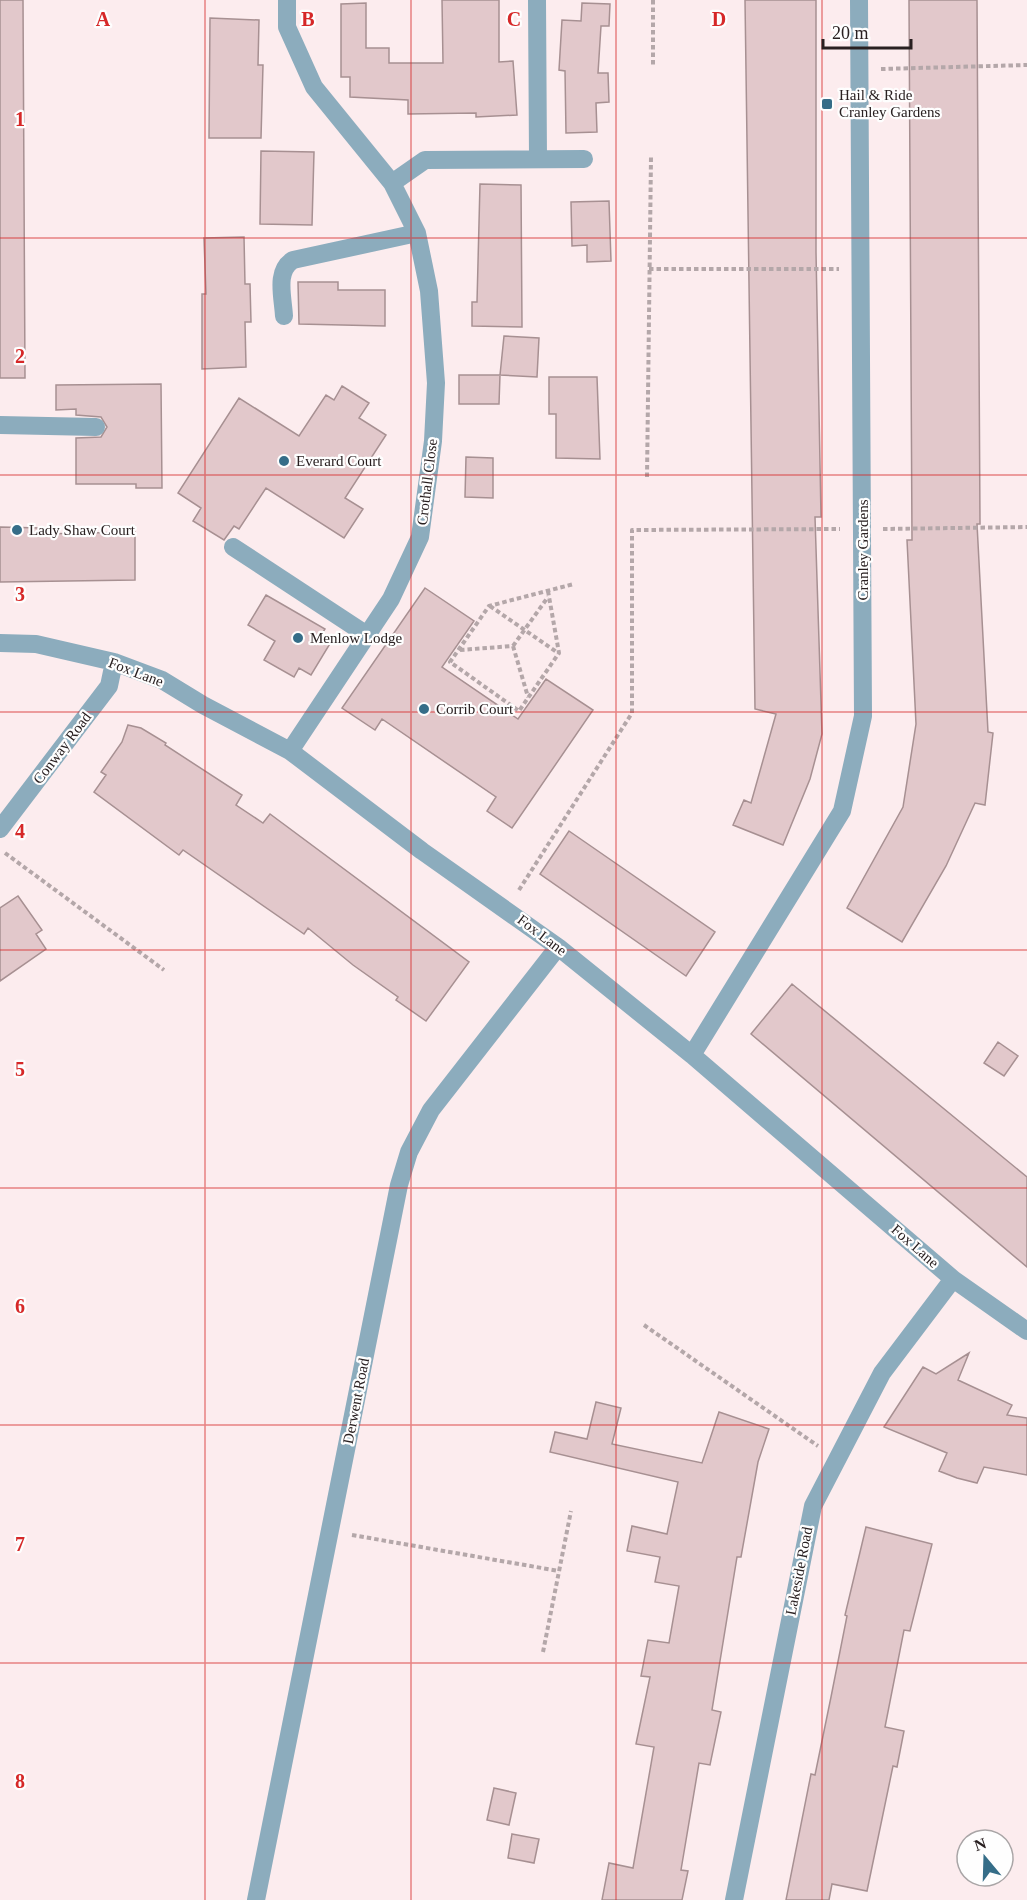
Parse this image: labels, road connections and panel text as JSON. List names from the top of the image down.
{
  "streets": {
    "street": [
      "Crothall Close",
      "Cranley Gardens",
      "Fox Lane",
      "Conway Road",
      "Derwent Road",
      "Lakeside Road"
    ]
  },
  "crossings": [
    ["Crothall Close", "Fox Lane"],
    ["Cranley Gardens", "Fox Lane"],
    ["Fox Lane", "Conway Road"],
    ["Fox Lane", "Derwent Road"],
    ["Fox Lane", "Lakeside Road"]
  ],
  "places": {
    "transit": ["Hail & Ride Cranley Gardens"],
    "other": [
      "Everard Court",
      "Lady Shaw Court",
      "Menlow Lodge",
      "Corrib Court"
    ]
  },
  "scale_bar": "20 m",
  "north": "top",
  "grid": {
    "columns": [
      "A",
      "B",
      "C",
      "D"
    ],
    "rows": [
      "1",
      "2",
      "3",
      "4",
      "5",
      "6",
      "7",
      "8"
    ]
  }
}
